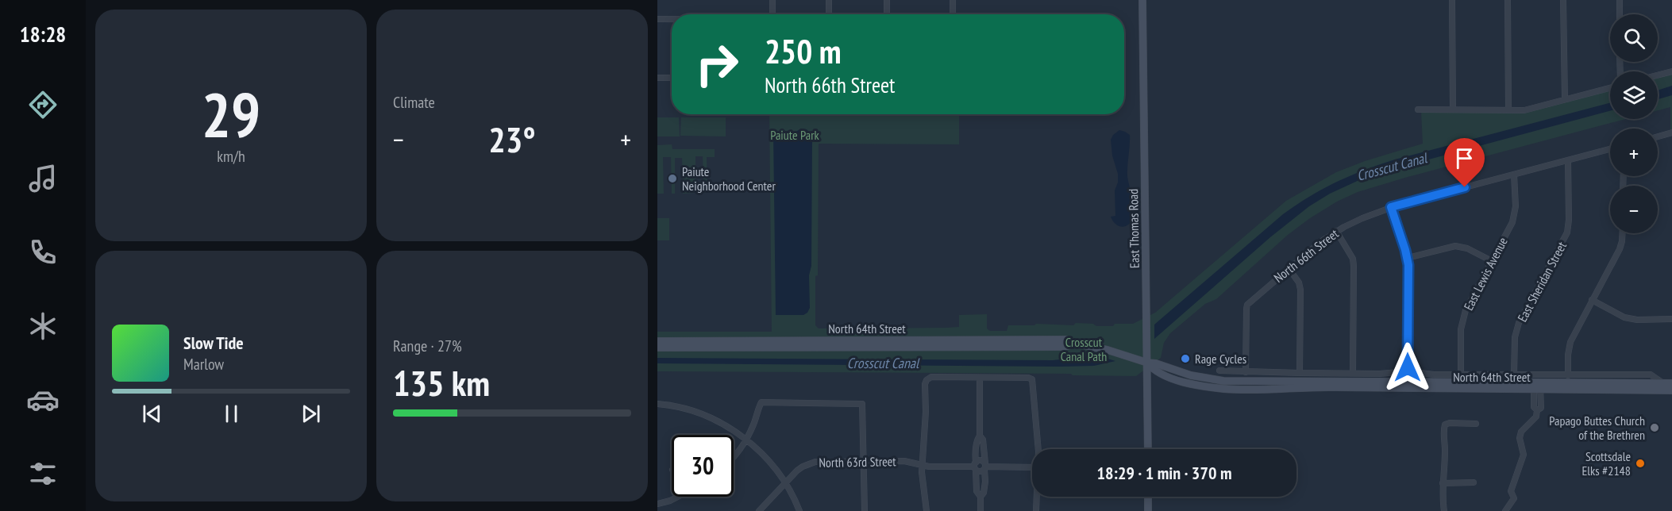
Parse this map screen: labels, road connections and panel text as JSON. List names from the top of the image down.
{
  "streets": {
    "main road": ["East Thomas Road", "North 64th Street"],
    "street": [
      "North 66th Street",
      "East Lewis Avenue",
      "East Sheridan Street",
      "North 63rd Street"
    ]
  },
  "crossings": [
    ["East Thomas Road", "North 64th Street"],
    ["North 66th Street", "East Lewis Avenue"],
    ["North 66th Street", "East Sheridan Street"],
    ["North 66th Street", "North 64th Street"],
    ["East Lewis Avenue", "North 64th Street"],
    ["East Sheridan Street", "North 64th Street"]
  ],
  "water": ["Crosscut Canal"],
  "parks": ["Paiute Park", "Crosscut Canal Path"],
  "places": [
    "Paiute Neighborhood Center",
    "Rage Cycles",
    "Papago Buttes Church of the Brethren",
    "Scottsdale Elks #2148"
  ],
  "page": {
    "tabs": "18:28",
    "tile": [
      ["29", "km/h"],
      "Climate",
      ["Range · 27%", "135 km"]
    ],
    "map_buttons": ["+", "−"],
    "turn": ["250 m", "North 66th Street"],
    "heat": ["−", "23°", "+"],
    "song": ["Slow Tide", "Marlow"],
    "limit": "30",
    "trip": "18:29 · 1 min · 370 m"
  }
}
